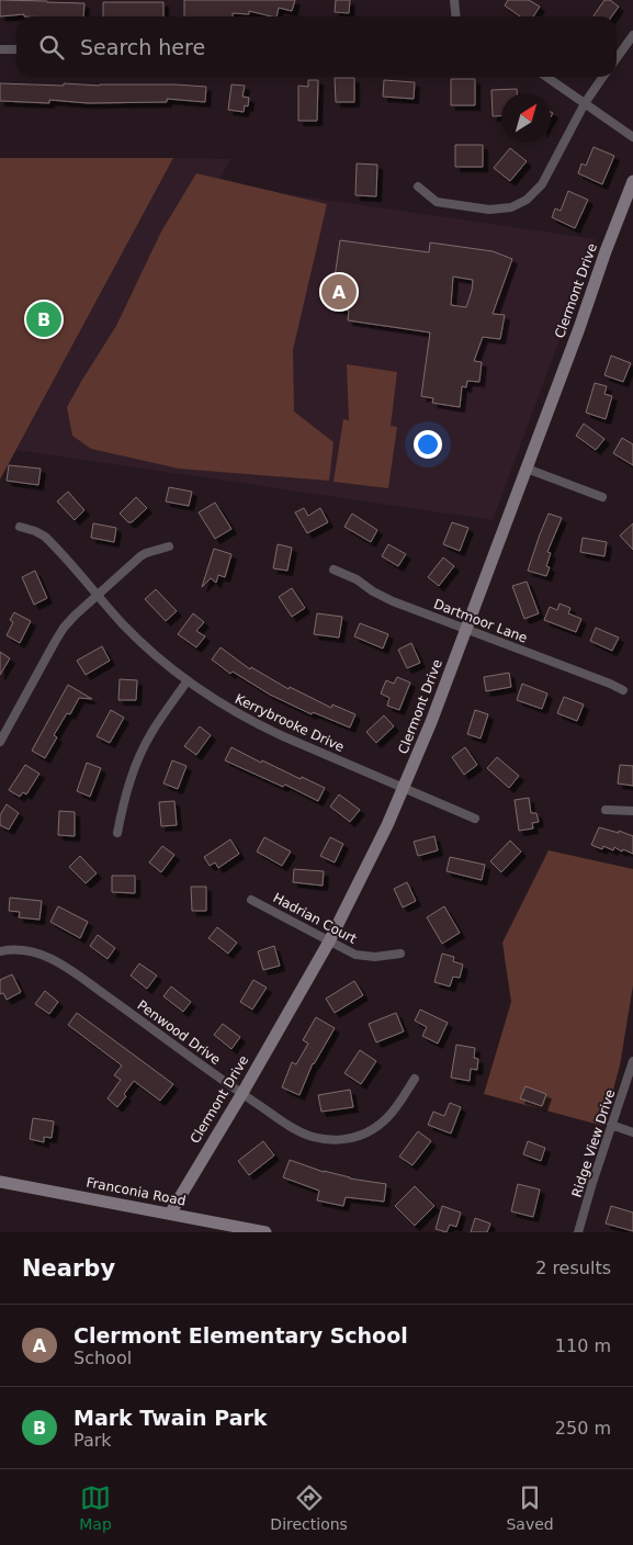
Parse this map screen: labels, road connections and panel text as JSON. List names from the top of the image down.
{
  "streets": {
    "street": [
      "Clermont Drive",
      "Dartmoor Lane",
      "Kerrybrooke Drive",
      "Hadrian Court",
      "Penwood Drive",
      "Ridge View Drive",
      "Franconia Road"
    ]
  },
  "crossings": [
    ["Clermont Drive", "Dartmoor Lane"],
    ["Clermont Drive", "Kerrybrooke Drive"],
    ["Clermont Drive", "Hadrian Court"],
    ["Clermont Drive", "Penwood Drive"],
    ["Clermont Drive", "Franconia Road"]
  ],
  "north": "top right",
  "page": {
    "search": "Search here",
    "pins": ["A", "B"],
    "heading": ["Nearby", "2 results"],
    "list": [
      {
        "mark": "A",
        "name": "Clermont Elementary School",
        "note": "School",
        "value": "110 m"
      },
      {
        "mark": "B",
        "name": "Mark Twain Park",
        "note": "Park",
        "value": "250 m"
      }
    ],
    "nav": ["Map", "Directions", "Saved"]
  }
}
